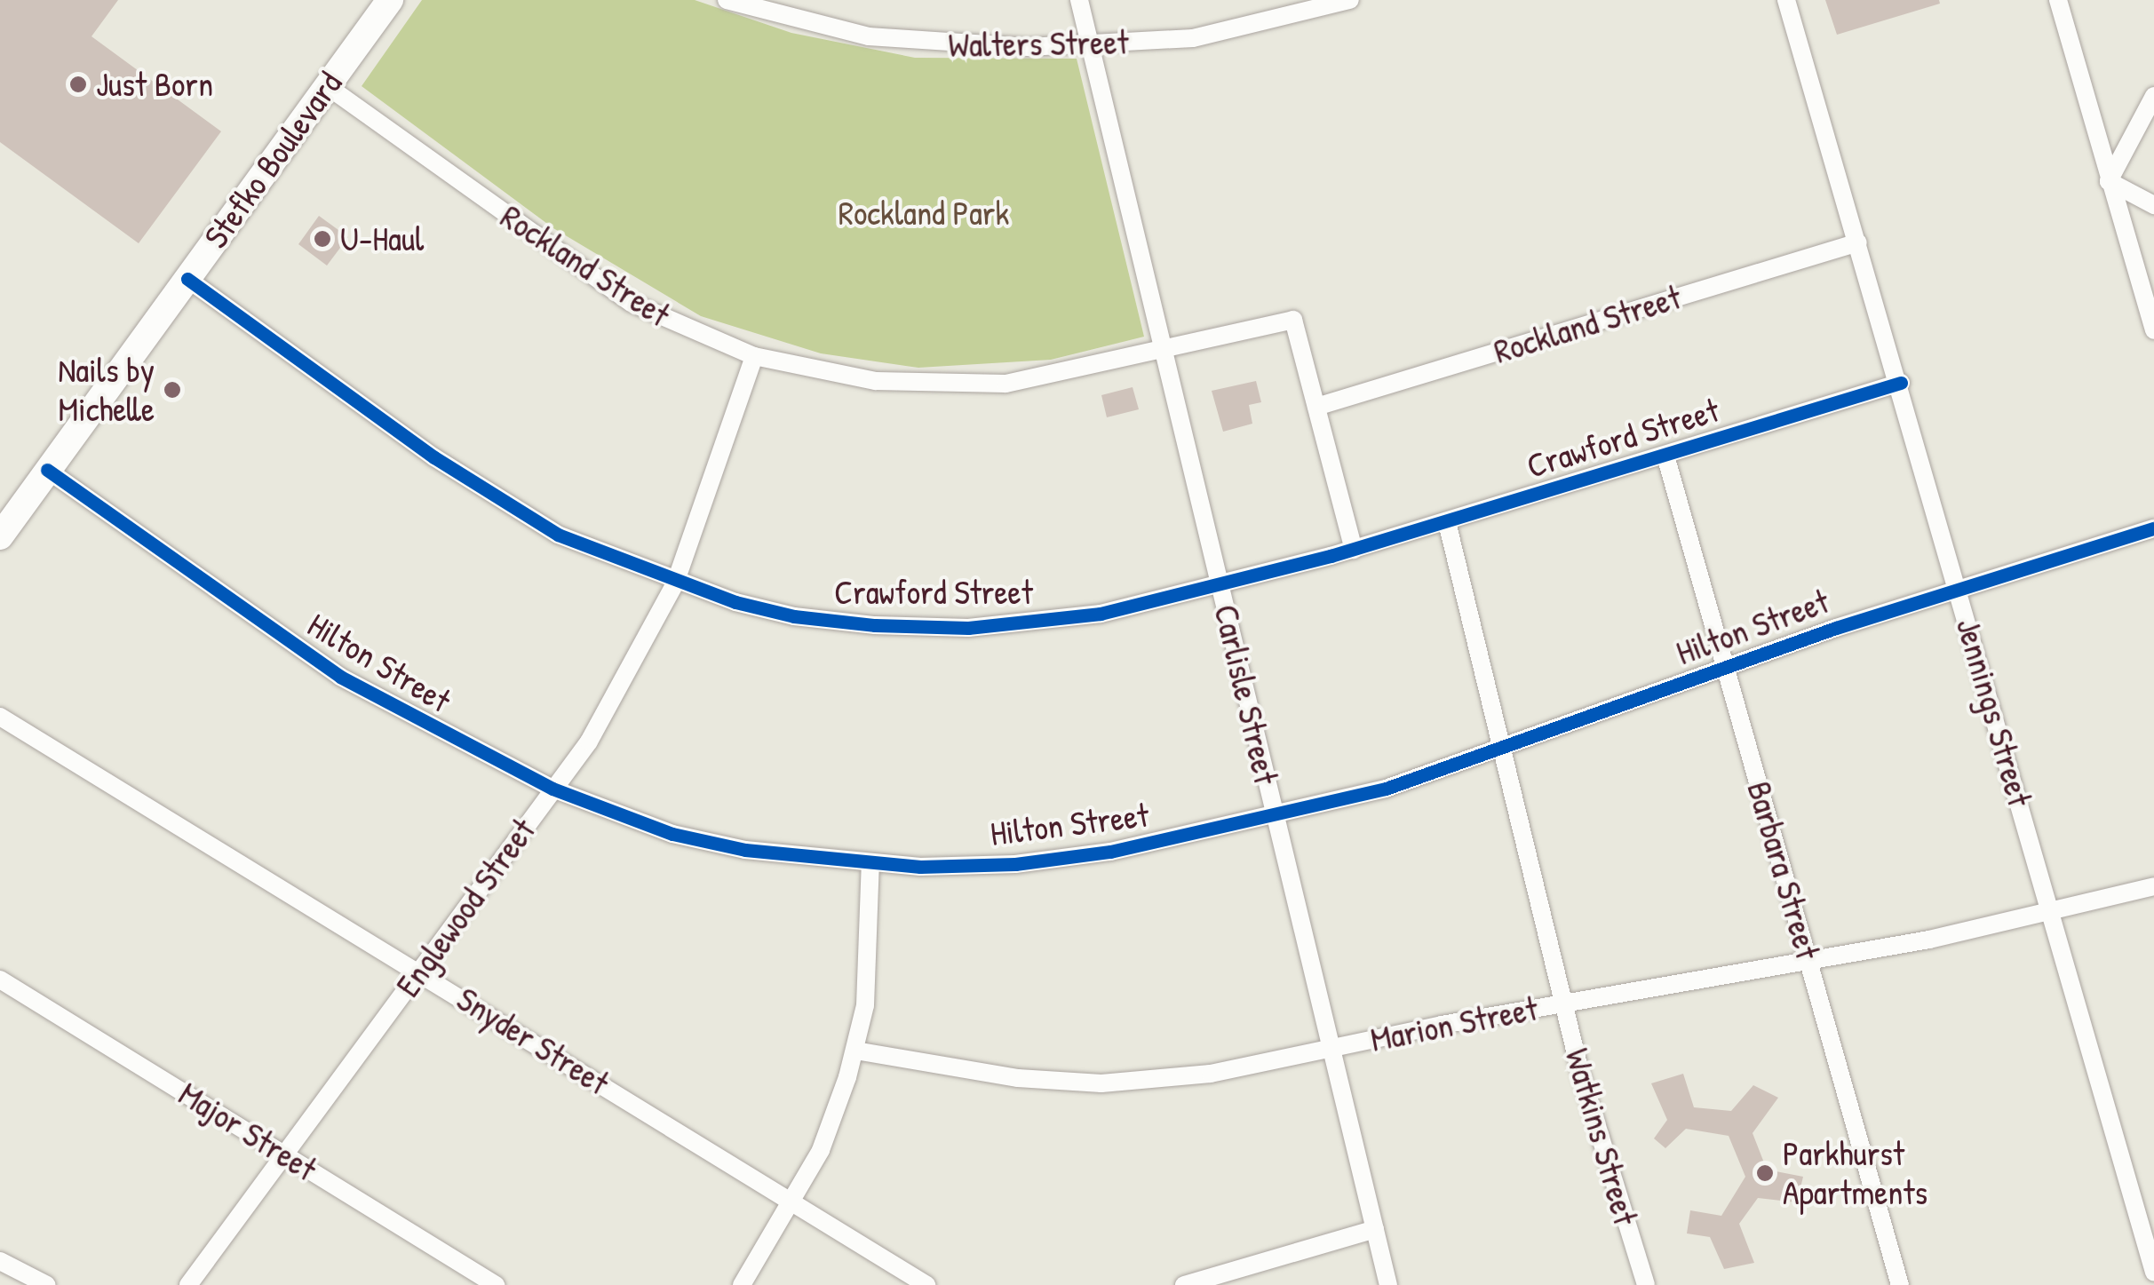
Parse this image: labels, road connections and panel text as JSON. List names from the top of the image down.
{
  "streets": {
    "main road": ["Stefko Boulevard"],
    "street": [
      "Walters Street",
      "Rockland Street",
      "Crawford Street",
      "Hilton Street",
      "Carlisle Street",
      "Jennings Street",
      "Barbara Street",
      "Englewood Street",
      "Marion Street",
      "Snyder Street",
      "Major Street",
      "Watkins Street"
    ]
  },
  "crossings": [
    ["Walters Street", "Carlisle Street"],
    ["Stefko Boulevard", "Rockland Street"],
    ["Stefko Boulevard", "Crawford Street"],
    ["Stefko Boulevard", "Hilton Street"],
    ["Rockland Street", "Carlisle Street"],
    ["Rockland Street", "Jennings Street"],
    ["Rockland Street", "Englewood Street"],
    ["Crawford Street", "Carlisle Street"],
    ["Crawford Street", "Jennings Street"],
    ["Crawford Street", "Barbara Street"],
    ["Crawford Street", "Englewood Street"],
    ["Crawford Street", "Watkins Street"],
    ["Hilton Street", "Carlisle Street"],
    ["Hilton Street", "Jennings Street"],
    ["Hilton Street", "Barbara Street"],
    ["Hilton Street", "Englewood Street"],
    ["Hilton Street", "Watkins Street"],
    ["Carlisle Street", "Marion Street"],
    ["Jennings Street", "Marion Street"],
    ["Barbara Street", "Marion Street"],
    ["Englewood Street", "Snyder Street"],
    ["Englewood Street", "Major Street"],
    ["Marion Street", "Watkins Street"]
  ],
  "parks": ["Rockland Park"],
  "places": [
    "Just Born",
    "U-Haul",
    "Nails by Michelle",
    "Parkhurst Apartments"
  ]
}
